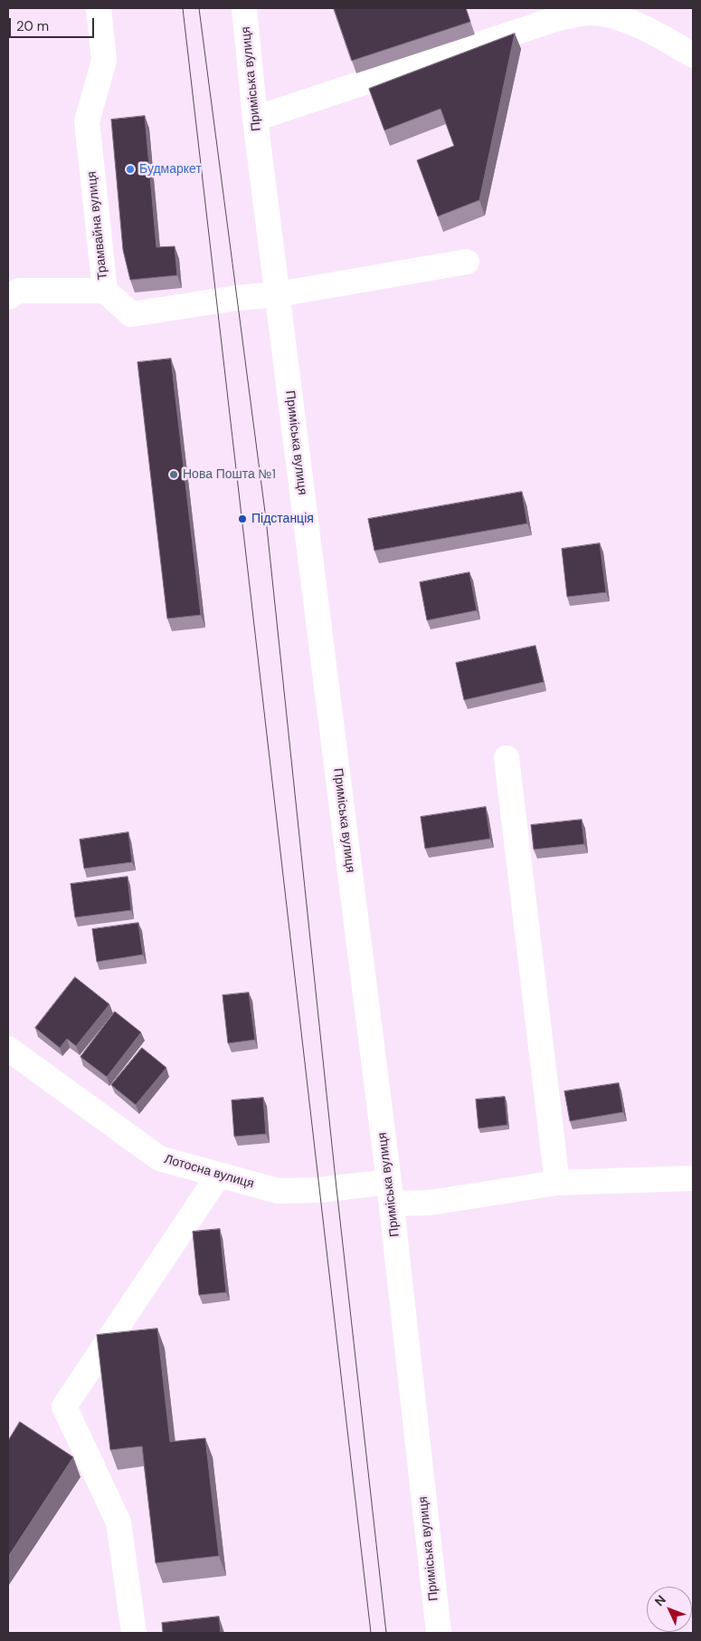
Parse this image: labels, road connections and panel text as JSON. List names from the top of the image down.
{
  "streets": {
    "street": ["Приміська вулиця", "Трамвайна вулиця", "Лотосна вулиця"]
  },
  "crossings": [
    ["Приміська вулиця", "Трамвайна вулиця"],
    ["Приміська вулиця", "Лотосна вулиця"]
  ],
  "places": ["Будмаркет", "Нова Пошта №1", "Підстанція"],
  "scale_bar": "20 m",
  "north": "top left"
}
